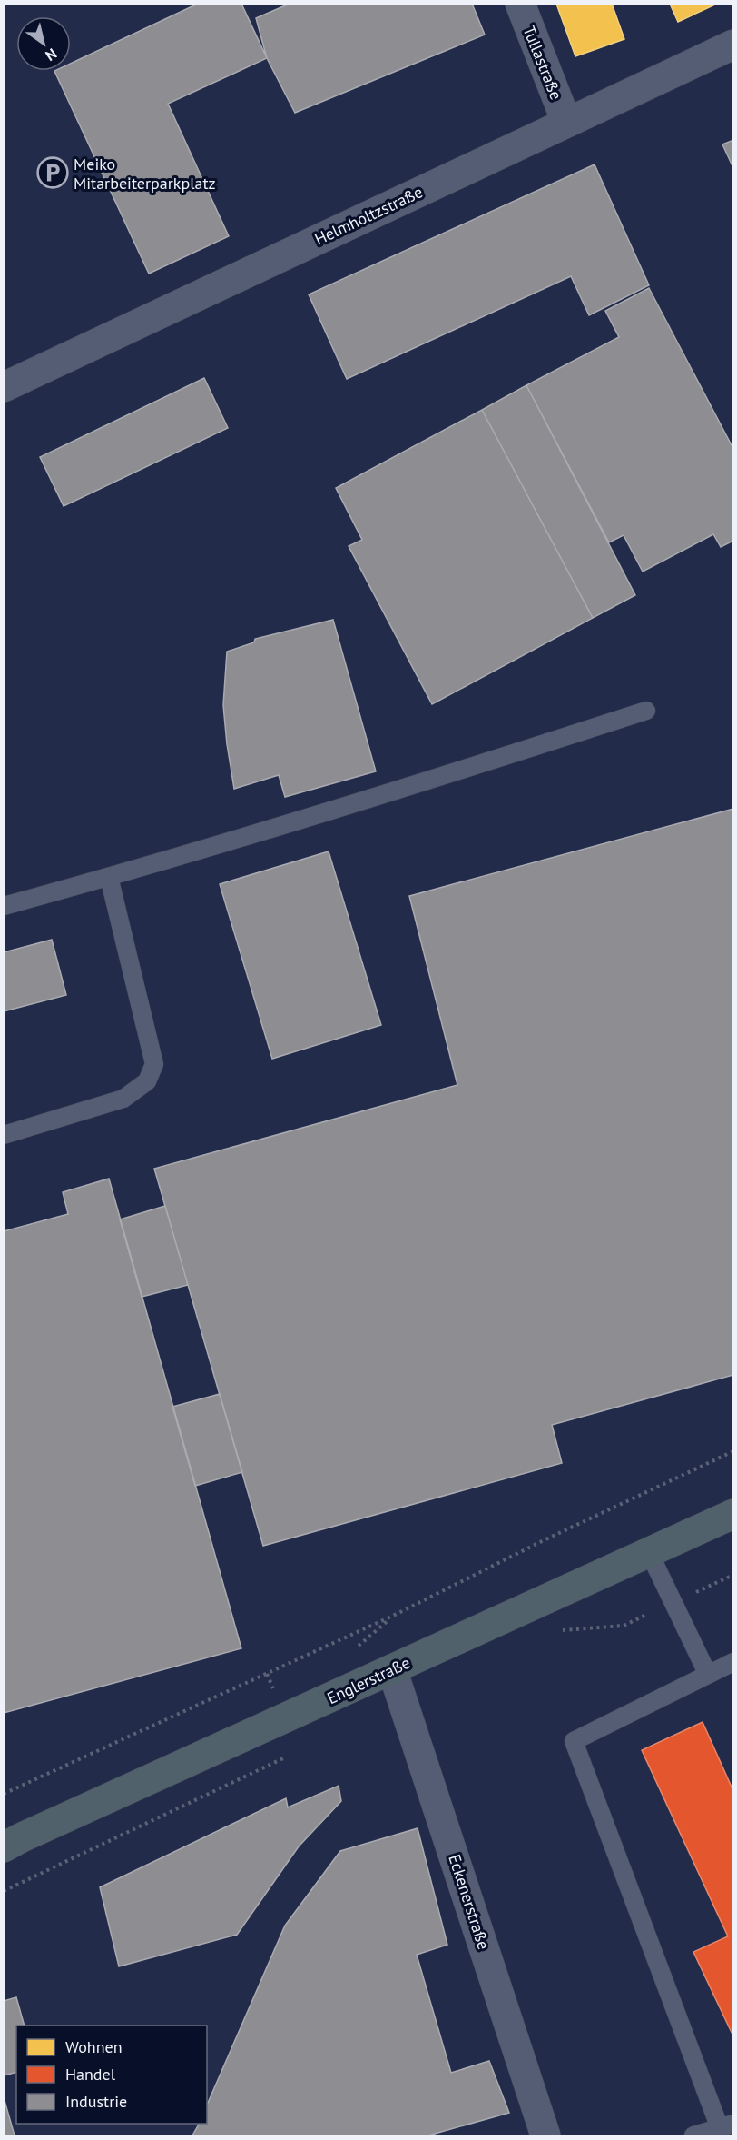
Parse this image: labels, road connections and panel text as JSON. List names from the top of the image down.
{
  "streets": {
    "main road": ["Englerstraße"],
    "street": ["Tullastraße", "Helmholtzstraße", "Eckenerstraße"]
  },
  "crossings": [
    ["Tullastraße", "Helmholtzstraße"],
    ["Englerstraße", "Eckenerstraße"]
  ],
  "places": {
    "parking": ["Meiko Mitarbeiterparkplatz"]
  },
  "legend": ["Wohnen", "Handel", "Industrie"],
  "north": "bottom right"
}
